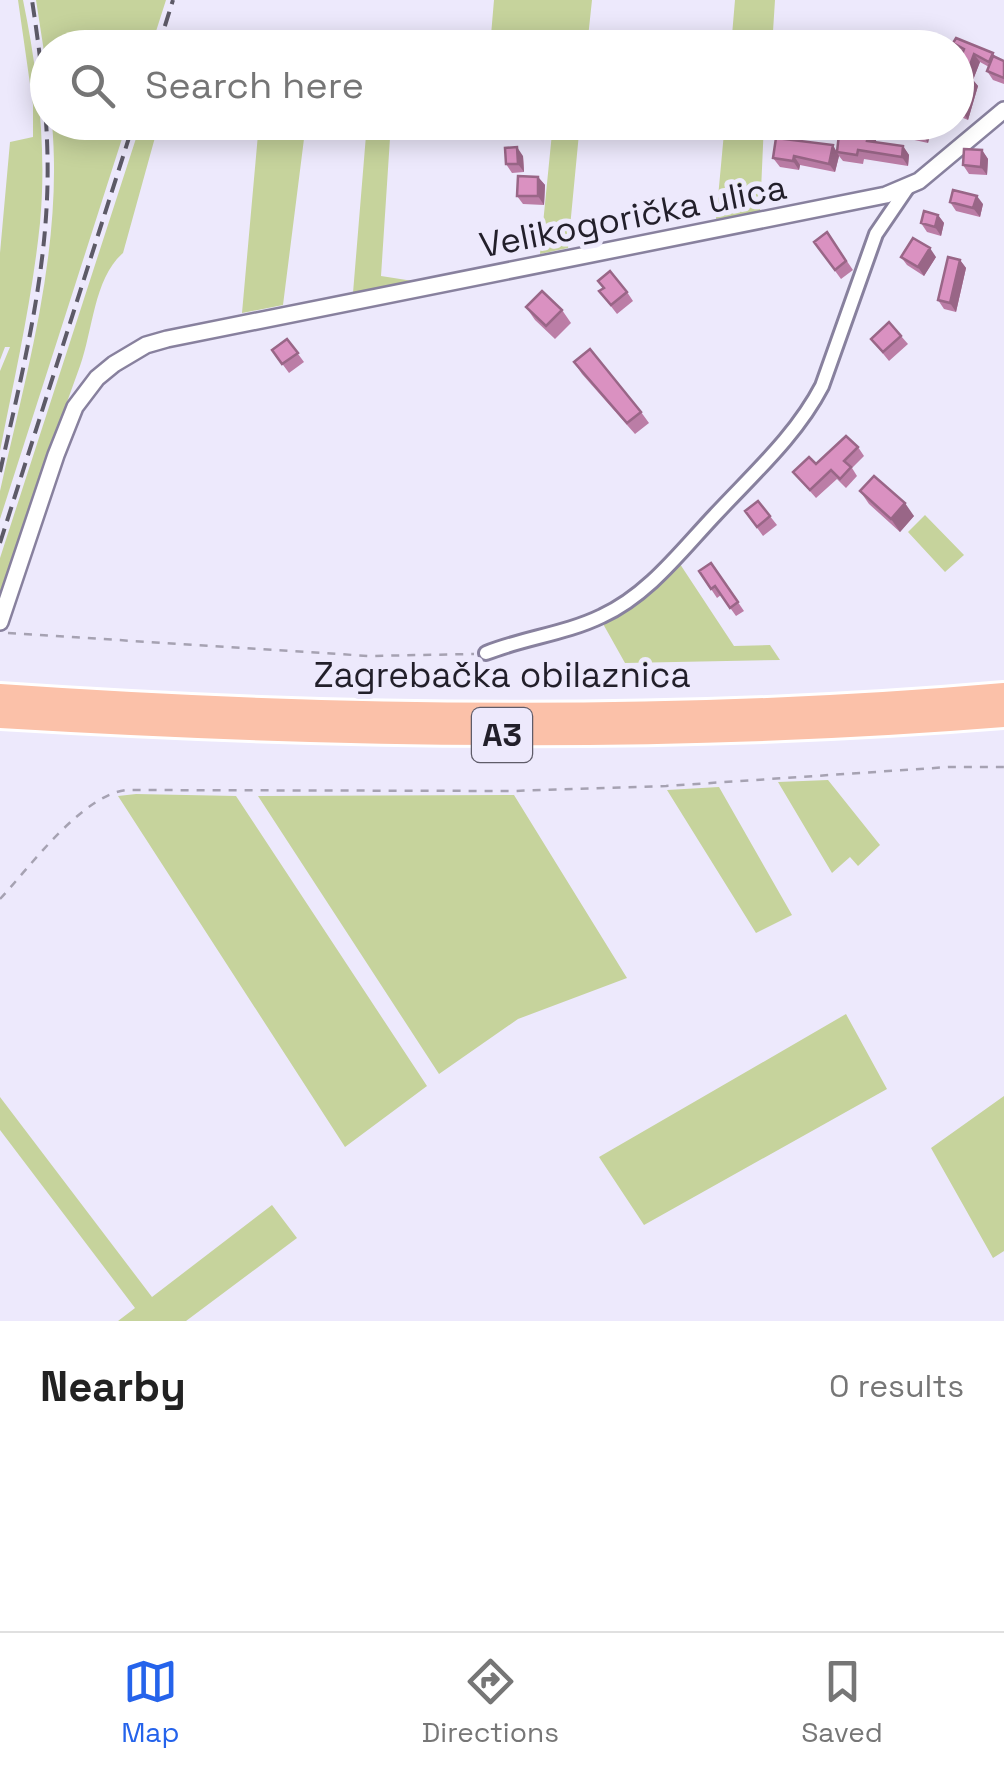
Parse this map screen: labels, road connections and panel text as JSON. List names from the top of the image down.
{
  "streets": {
    "highway": ["Zagrebačka obilaznica", "A3"],
    "street": ["Velikogorička ulica"]
  },
  "page": {
    "search": "Search here",
    "heading": ["Nearby", "0 results"],
    "nav": ["Map", "Directions", "Saved"]
  }
}
